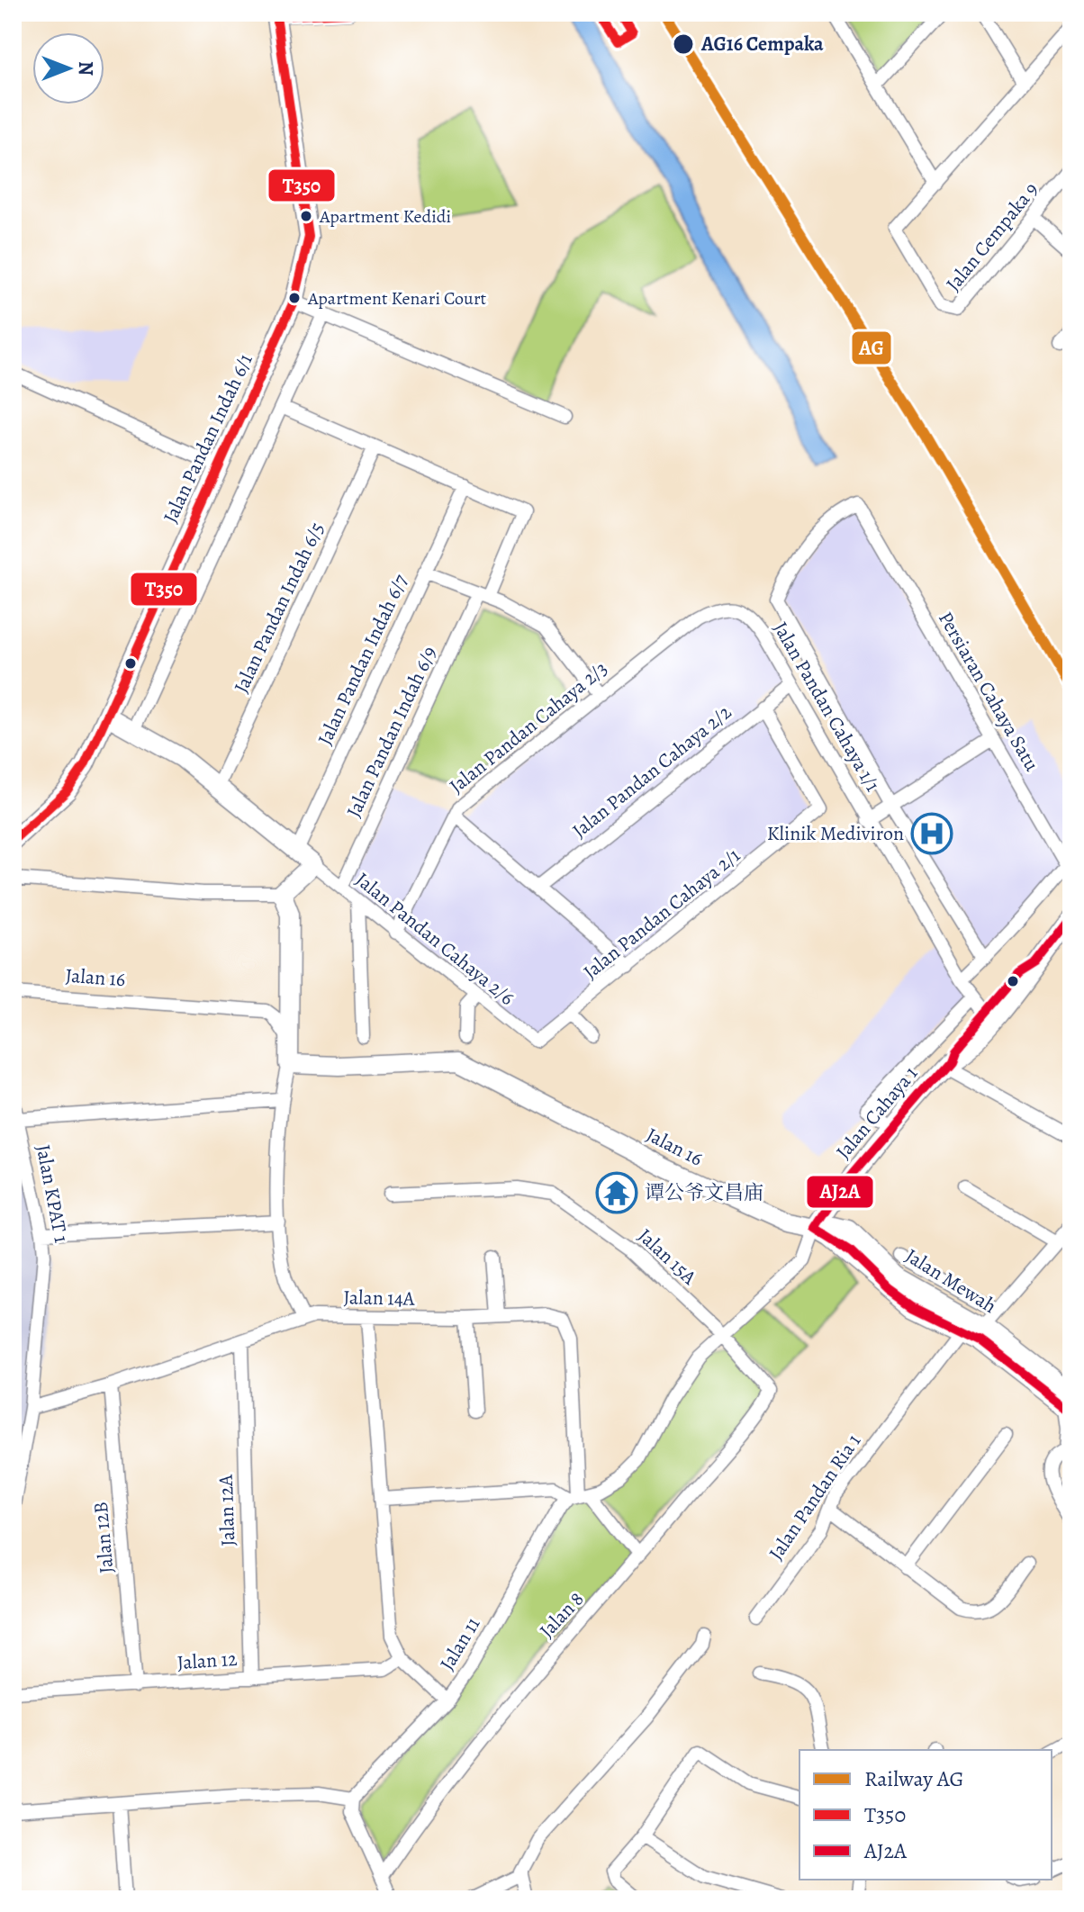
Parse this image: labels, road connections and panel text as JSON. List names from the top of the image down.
{
  "streets": {
    "street": [
      "Jalan Cempaka 9",
      "Jalan Pandan Indah 6/1",
      "Jalan Pandan Indah 6/5",
      "Jalan Pandan Indah 6/7",
      "Persiaran Cahaya Satu",
      "Jalan Pandan Cahaya 1/1",
      "Jalan Pandan Cahaya 2/3",
      "Jalan Pandan Indah 6/9",
      "Jalan Pandan Cahaya 2/2",
      "Jalan Pandan Cahaya 2/1",
      "Jalan Pandan Cahaya 2/6",
      "Jalan 16",
      "Jalan Cahaya 1",
      "Jalan KPAT 1",
      "Jalan 15A",
      "Jalan Mewah",
      "Jalan 14A",
      "Jalan Pandan Ria 1",
      "Jalan 12A",
      "Jalan 12B",
      "Jalan 8",
      "Jalan 11",
      "Jalan 12"
    ]
  },
  "crossings": [
    ["Persiaran Cahaya Satu", "Jalan Pandan Cahaya 1/1"],
    ["Jalan Pandan Cahaya 1/1", "Jalan Pandan Cahaya 2/3"],
    ["Jalan Pandan Cahaya 1/1", "Jalan Pandan Cahaya 2/2"],
    ["Jalan Pandan Cahaya 1/1", "Jalan Cahaya 1"],
    ["Jalan Pandan Cahaya 2/3", "Jalan Pandan Cahaya 2/6"],
    ["Jalan Pandan Indah 6/9", "Jalan Pandan Cahaya 2/6"],
    ["Jalan Pandan Cahaya 2/2", "Jalan Pandan Cahaya 2/1"],
    ["Jalan Pandan Cahaya 2/1", "Jalan Pandan Cahaya 2/6"],
    ["Jalan 16", "Jalan Cahaya 1"],
    ["Jalan 16", "Jalan Mewah"],
    ["Jalan Cahaya 1", "Jalan Mewah"],
    ["Jalan KPAT 1", "Jalan 14A"],
    ["Jalan 15A", "Jalan 8"],
    ["Jalan Mewah", "Jalan Pandan Ria 1"],
    ["Jalan 14A", "Jalan 12A"],
    ["Jalan 14A", "Jalan 12B"],
    ["Jalan 14A", "Jalan 11"],
    ["Jalan 12A", "Jalan 12"],
    ["Jalan 12B", "Jalan 12"]
  ],
  "places": {
    "other": ["AG16 Cempaka", "Apartment Kedidi", "Apartment Kenari Court"],
    "hospital": ["Klinik Mediviron"],
    "temple": ["谭公爷文昌庙"]
  },
  "lines": ["rail line AG", "transit line T350", "transit line AJ2A"],
  "legend": ["Railway AG", "T350", "AJ2A"],
  "north": "right"
}
